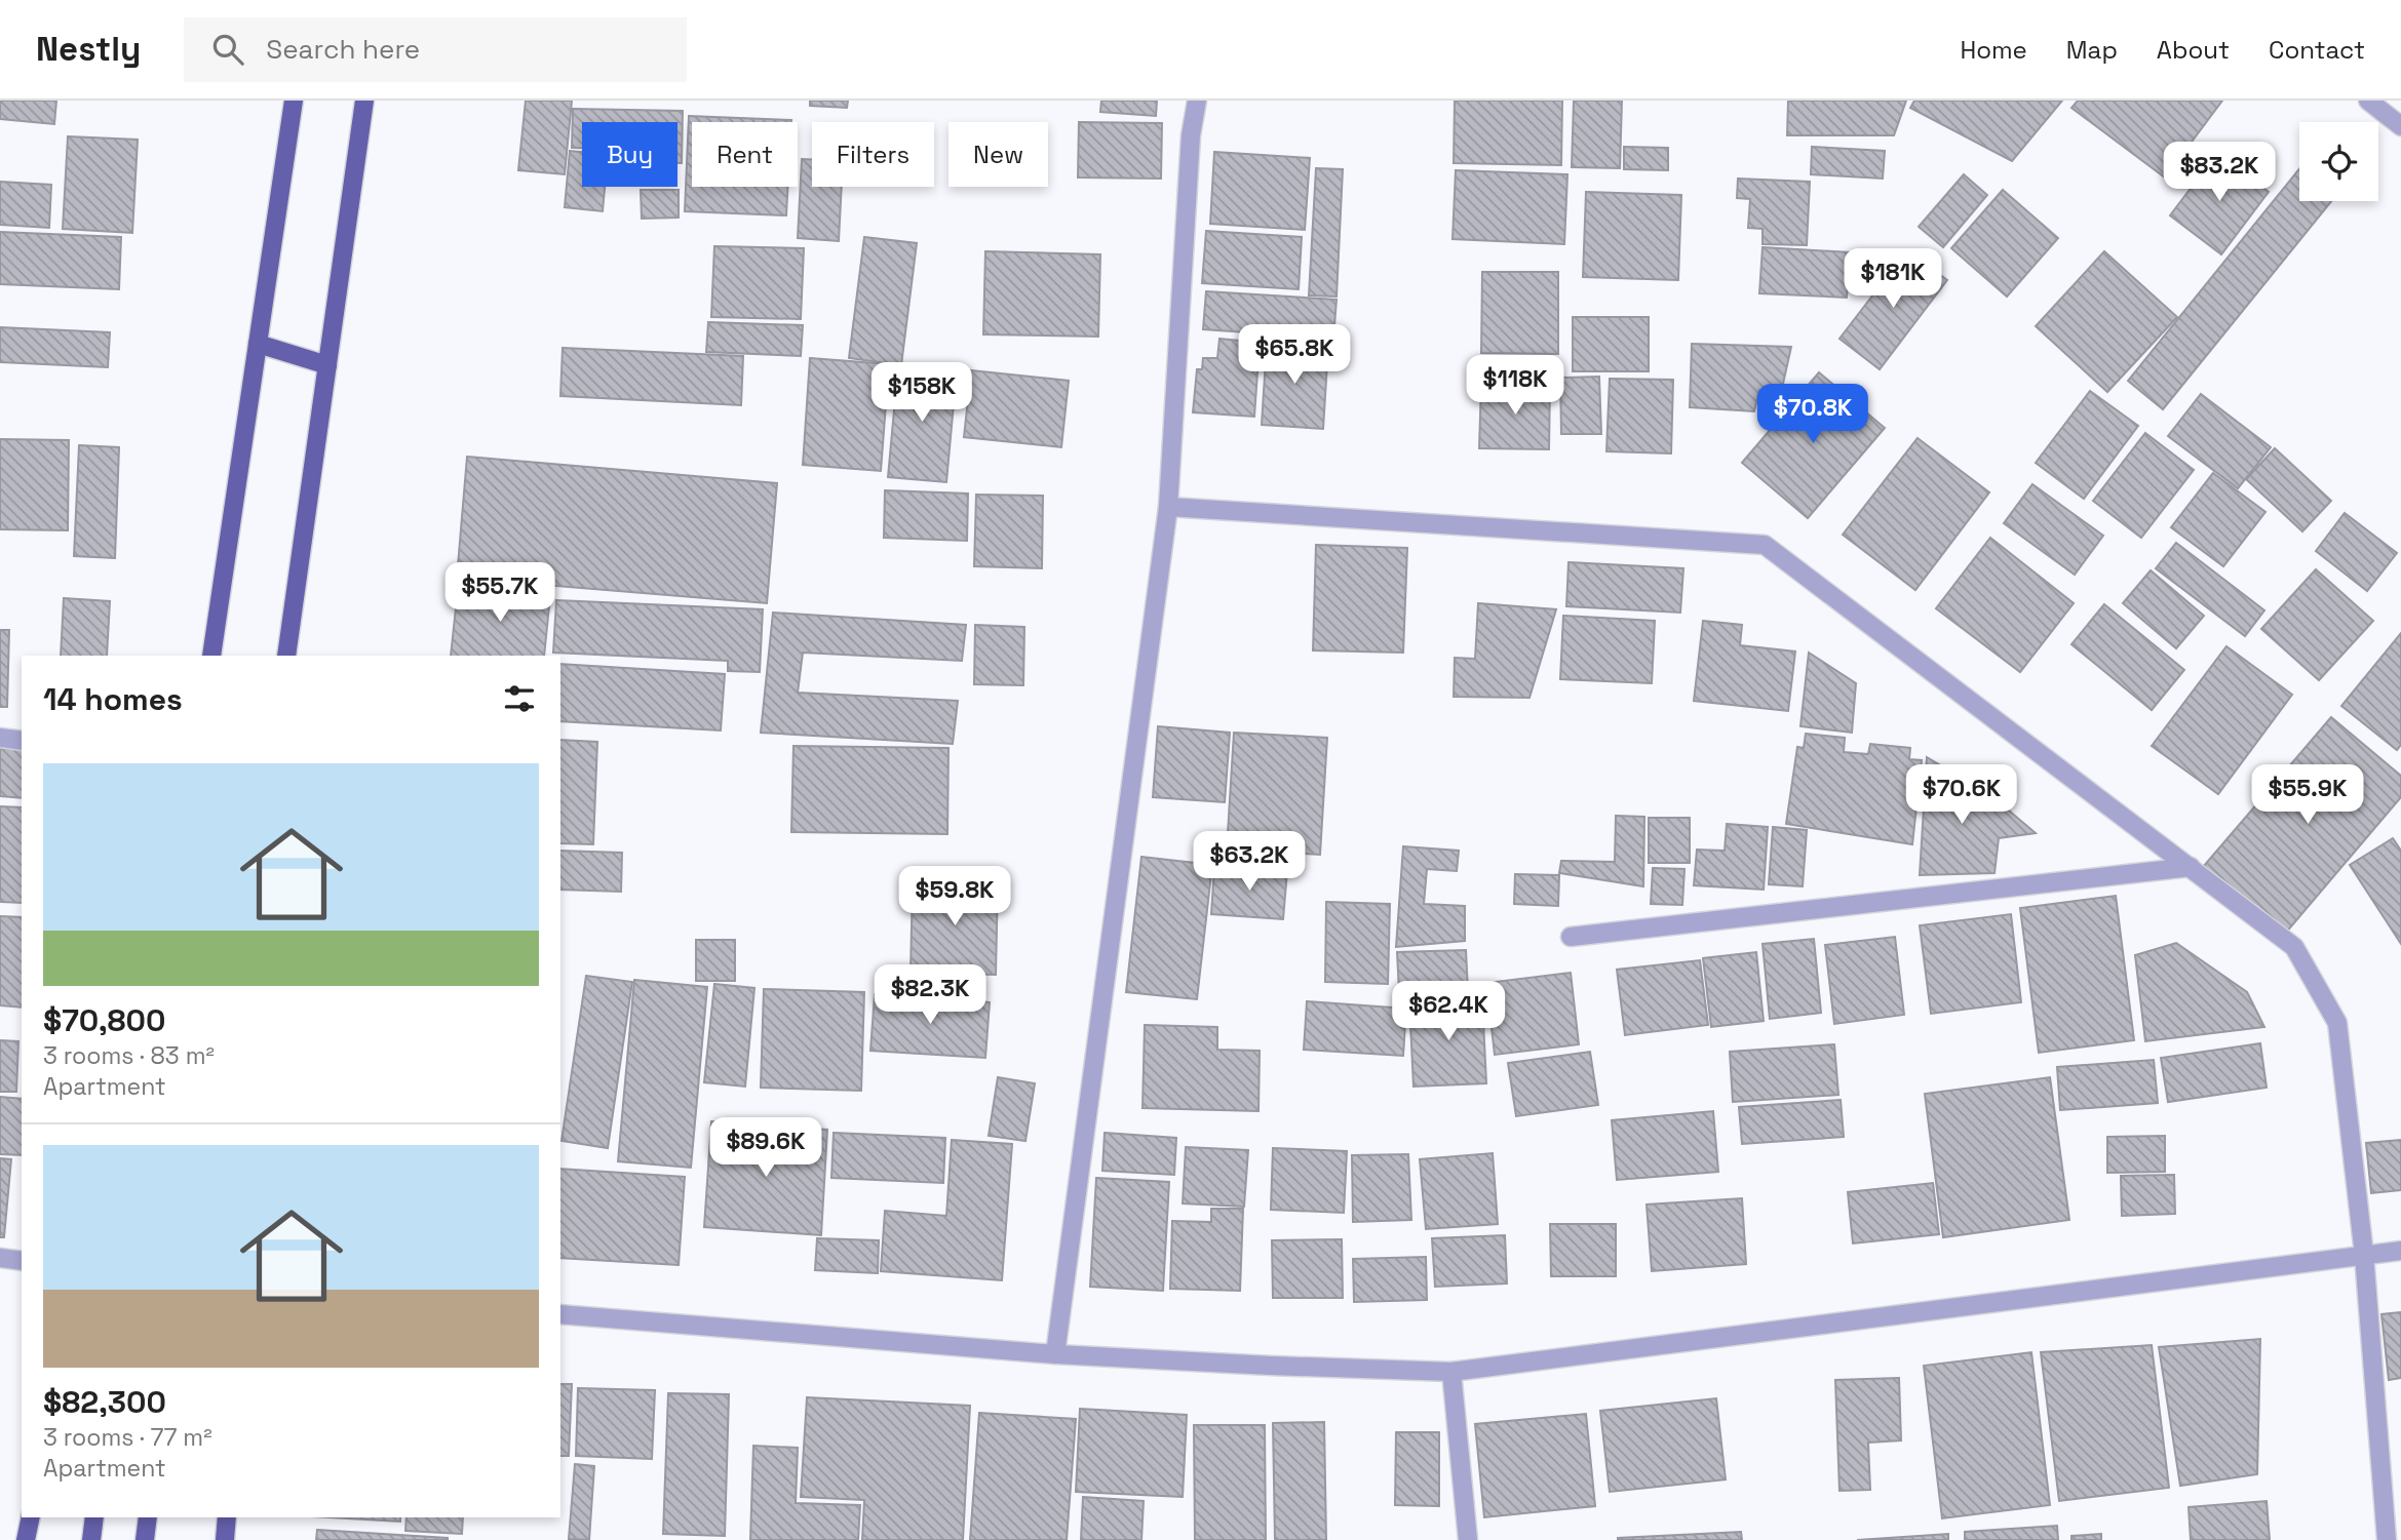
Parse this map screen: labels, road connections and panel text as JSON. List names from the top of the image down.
{
  "page": {
    "header": "Nestly",
    "search": "Search here",
    "nav": [
      "Home",
      "Map",
      "About",
      "Contact"
    ],
    "chip": [
      "Buy",
      "Rent",
      "Filters",
      "New"
    ],
    "price": [
      "$83.2K",
      "$181K",
      "$65.8K",
      "$118K",
      "$158K",
      "$70.8K",
      "$55.7K",
      "$70.6K",
      "$55.9K",
      "$63.2K",
      "$59.8K",
      "$82.3K",
      "$62.4K",
      "$89.6K"
    ],
    "heading": "14 homes",
    "list": [
      {
        "name": "$70,800",
        "note": "3 rooms · 83 m² · Apartment"
      },
      {
        "name": "$82,300",
        "note": "3 rooms · 77 m² · Apartment"
      }
    ]
  }
}
